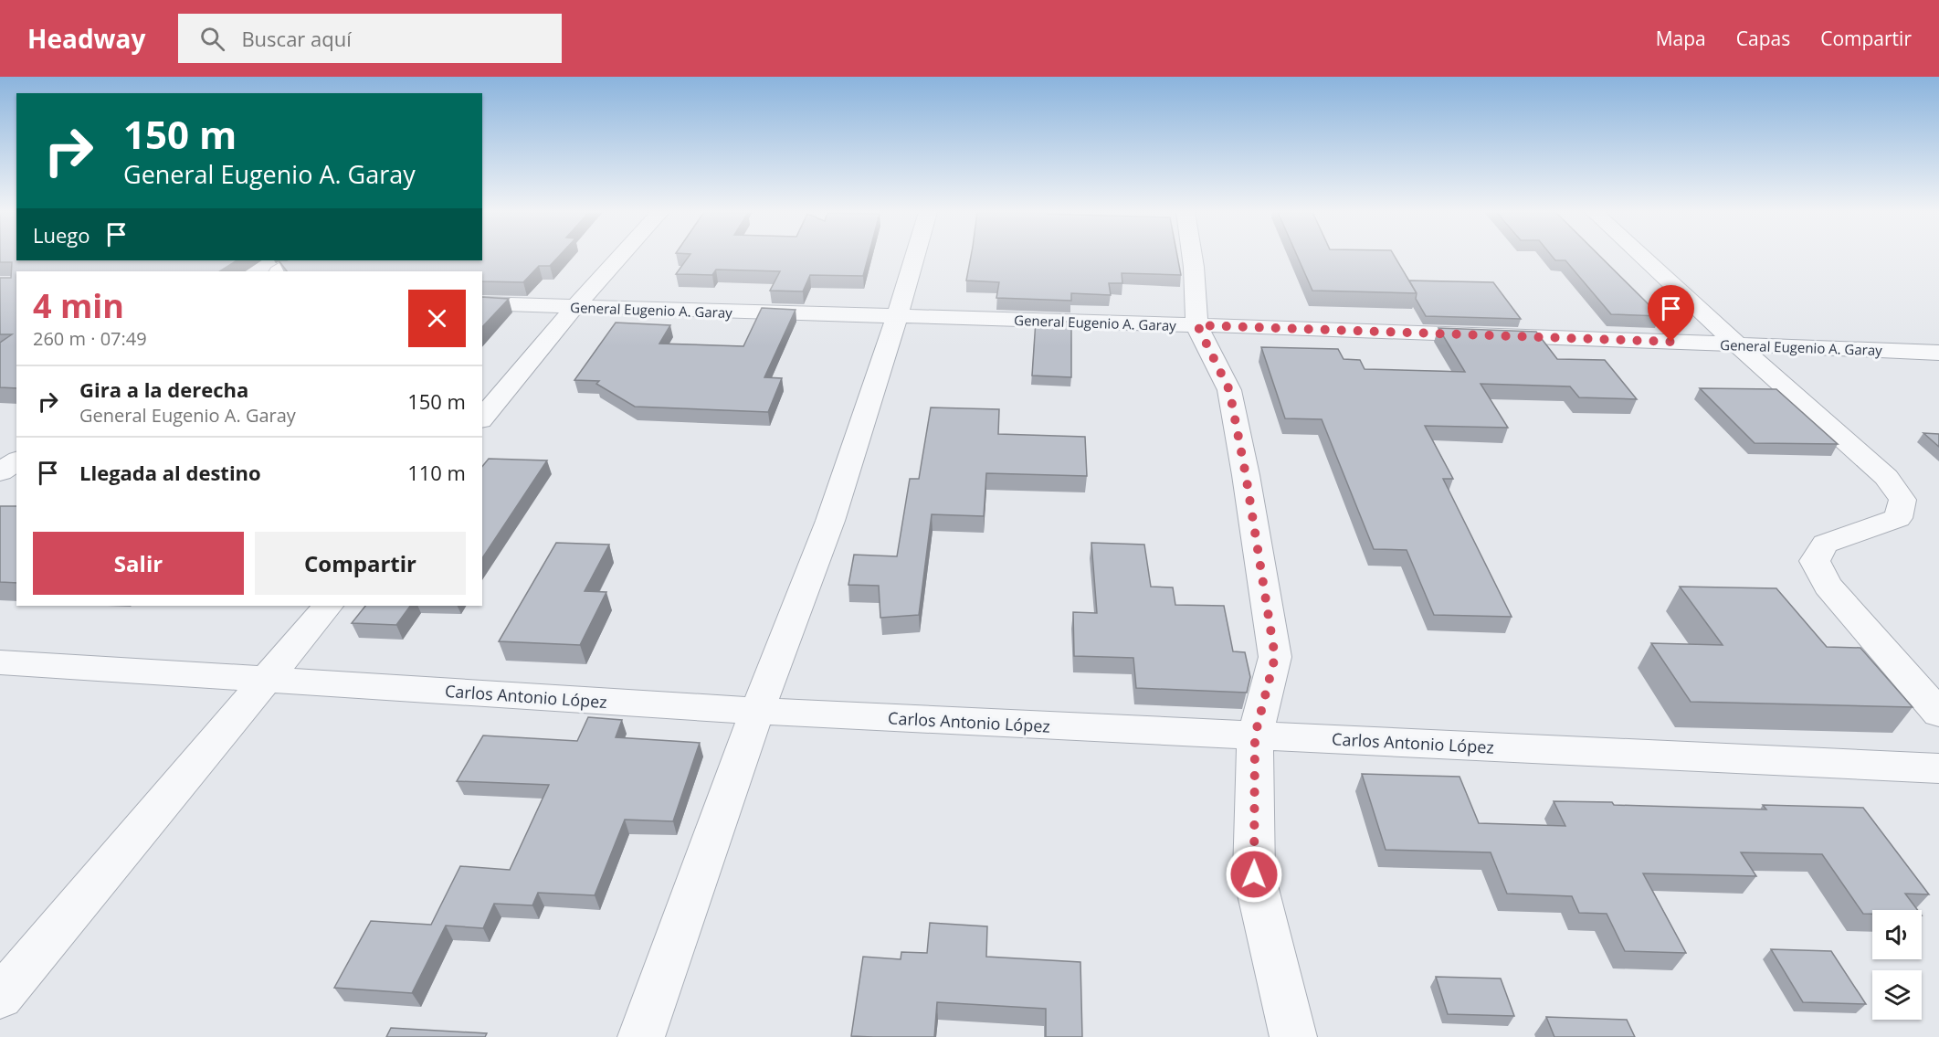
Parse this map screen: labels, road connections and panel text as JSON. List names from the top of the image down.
{
  "streets": {
    "street": ["General Eugenio A. Garay", "Carlos Antonio López"]
  },
  "page": {
    "header": "Headway",
    "search": "Buscar aquí",
    "nav": ["Mapa", "Capas", "Compartir"],
    "turn": ["150 m", "General Eugenio A. Garay"],
    "then": "Luego",
    "heading": ["4 min", "260 m · 07:49"],
    "list": [
      {
        "name": "Gira a la derecha",
        "note": "General Eugenio A. Garay",
        "value": "150 m"
      },
      {
        "name": "Llegada al destino",
        "value": "110 m"
      }
    ],
    "buttons": ["Salir", "Compartir"]
  }
}
